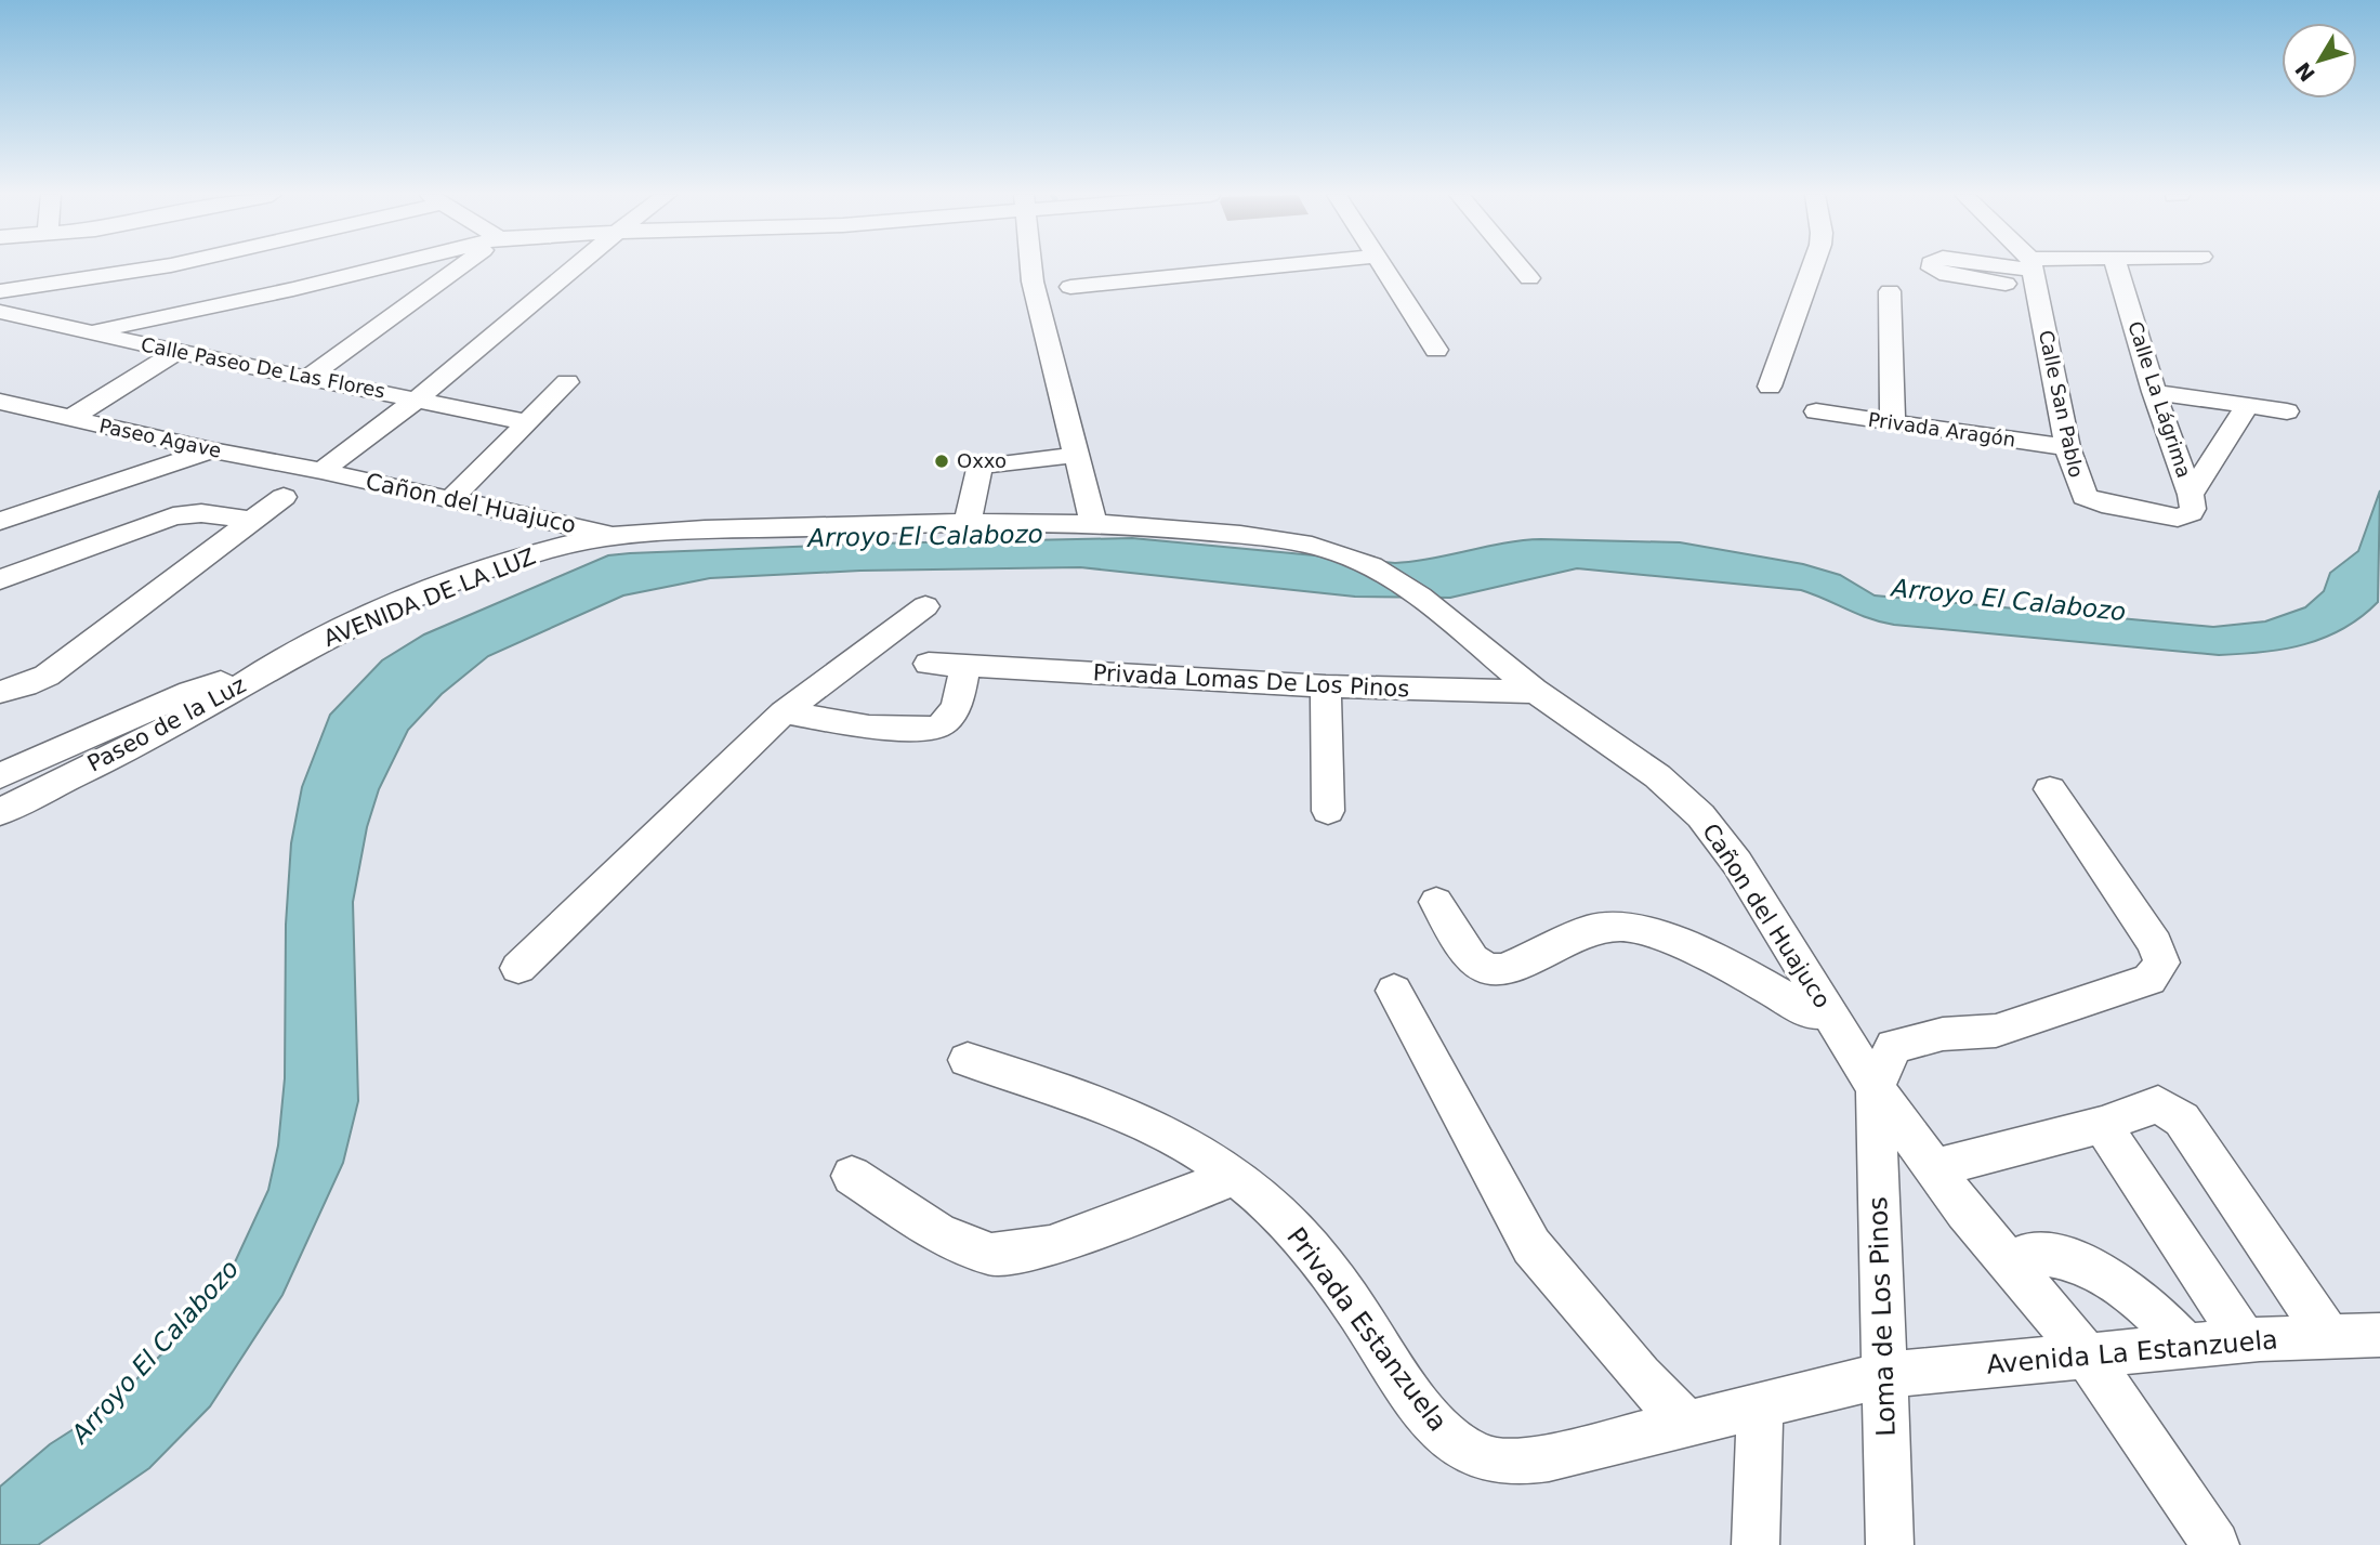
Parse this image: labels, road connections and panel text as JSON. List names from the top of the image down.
{
  "streets": {
    "street": [
      "Calle Paseo De Las Flores",
      "Calle La Lágrima",
      "Calle San Pablo",
      "Privada Aragón",
      "Paseo Agave",
      "Cañon del Huajuco",
      "AVENIDA DE LA LUZ",
      "Privada Lomas De Los Pinos",
      "Paseo de la Luz",
      "Loma de Los Pinos",
      "Privada Estanzuela",
      "Avenida La Estanzuela"
    ]
  },
  "crossings": [
    ["Calle La Lágrima", "Calle San Pablo"],
    ["Calle San Pablo", "Privada Aragón"],
    ["Paseo Agave", "Cañon del Huajuco"],
    ["Cañon del Huajuco", "AVENIDA DE LA LUZ"],
    ["Cañon del Huajuco", "Privada Lomas De Los Pinos"],
    ["Cañon del Huajuco", "Loma de Los Pinos"],
    ["Cañon del Huajuco", "Avenida La Estanzuela"],
    ["AVENIDA DE LA LUZ", "Paseo de la Luz"],
    ["Loma de Los Pinos", "Privada Estanzuela"],
    ["Loma de Los Pinos", "Avenida La Estanzuela"],
    ["Privada Estanzuela", "Avenida La Estanzuela"]
  ],
  "water": ["Arroyo El Calabozo"],
  "places": ["Oxxo"],
  "north": "bottom left"
}
